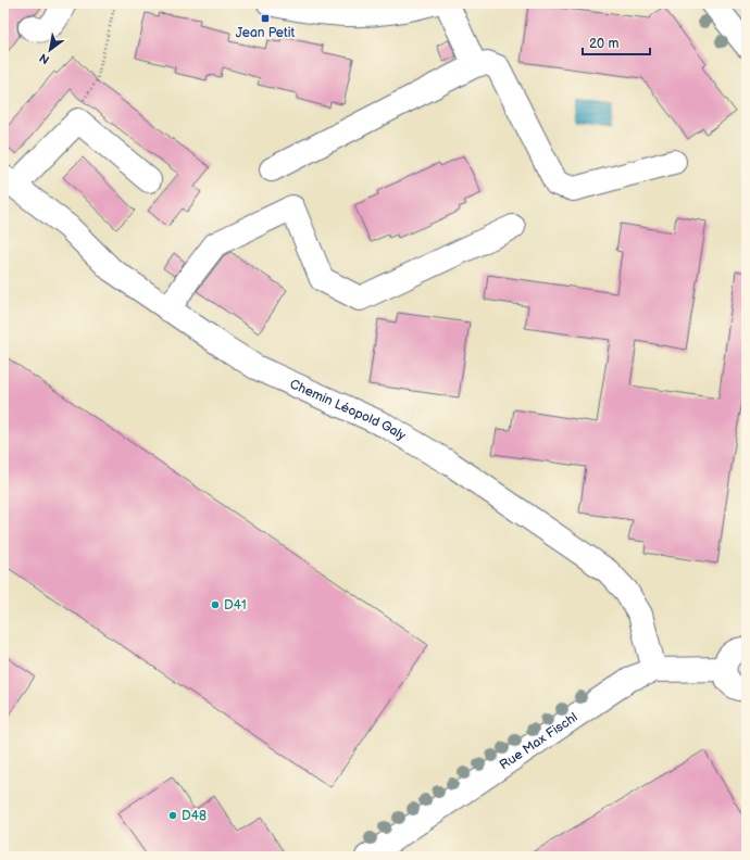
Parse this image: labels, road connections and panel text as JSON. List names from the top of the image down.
{
  "streets": {
    "street": ["Chemin Léopold Galy", "Rue Max Fischl"]
  },
  "crossings": [
    ["Chemin Léopold Galy", "Rue Max Fischl"]
  ],
  "places": {
    "transit": ["Jean Petit"],
    "other": ["D41", "D48"]
  },
  "scale_bar": "20 m",
  "north": "bottom left"
}
